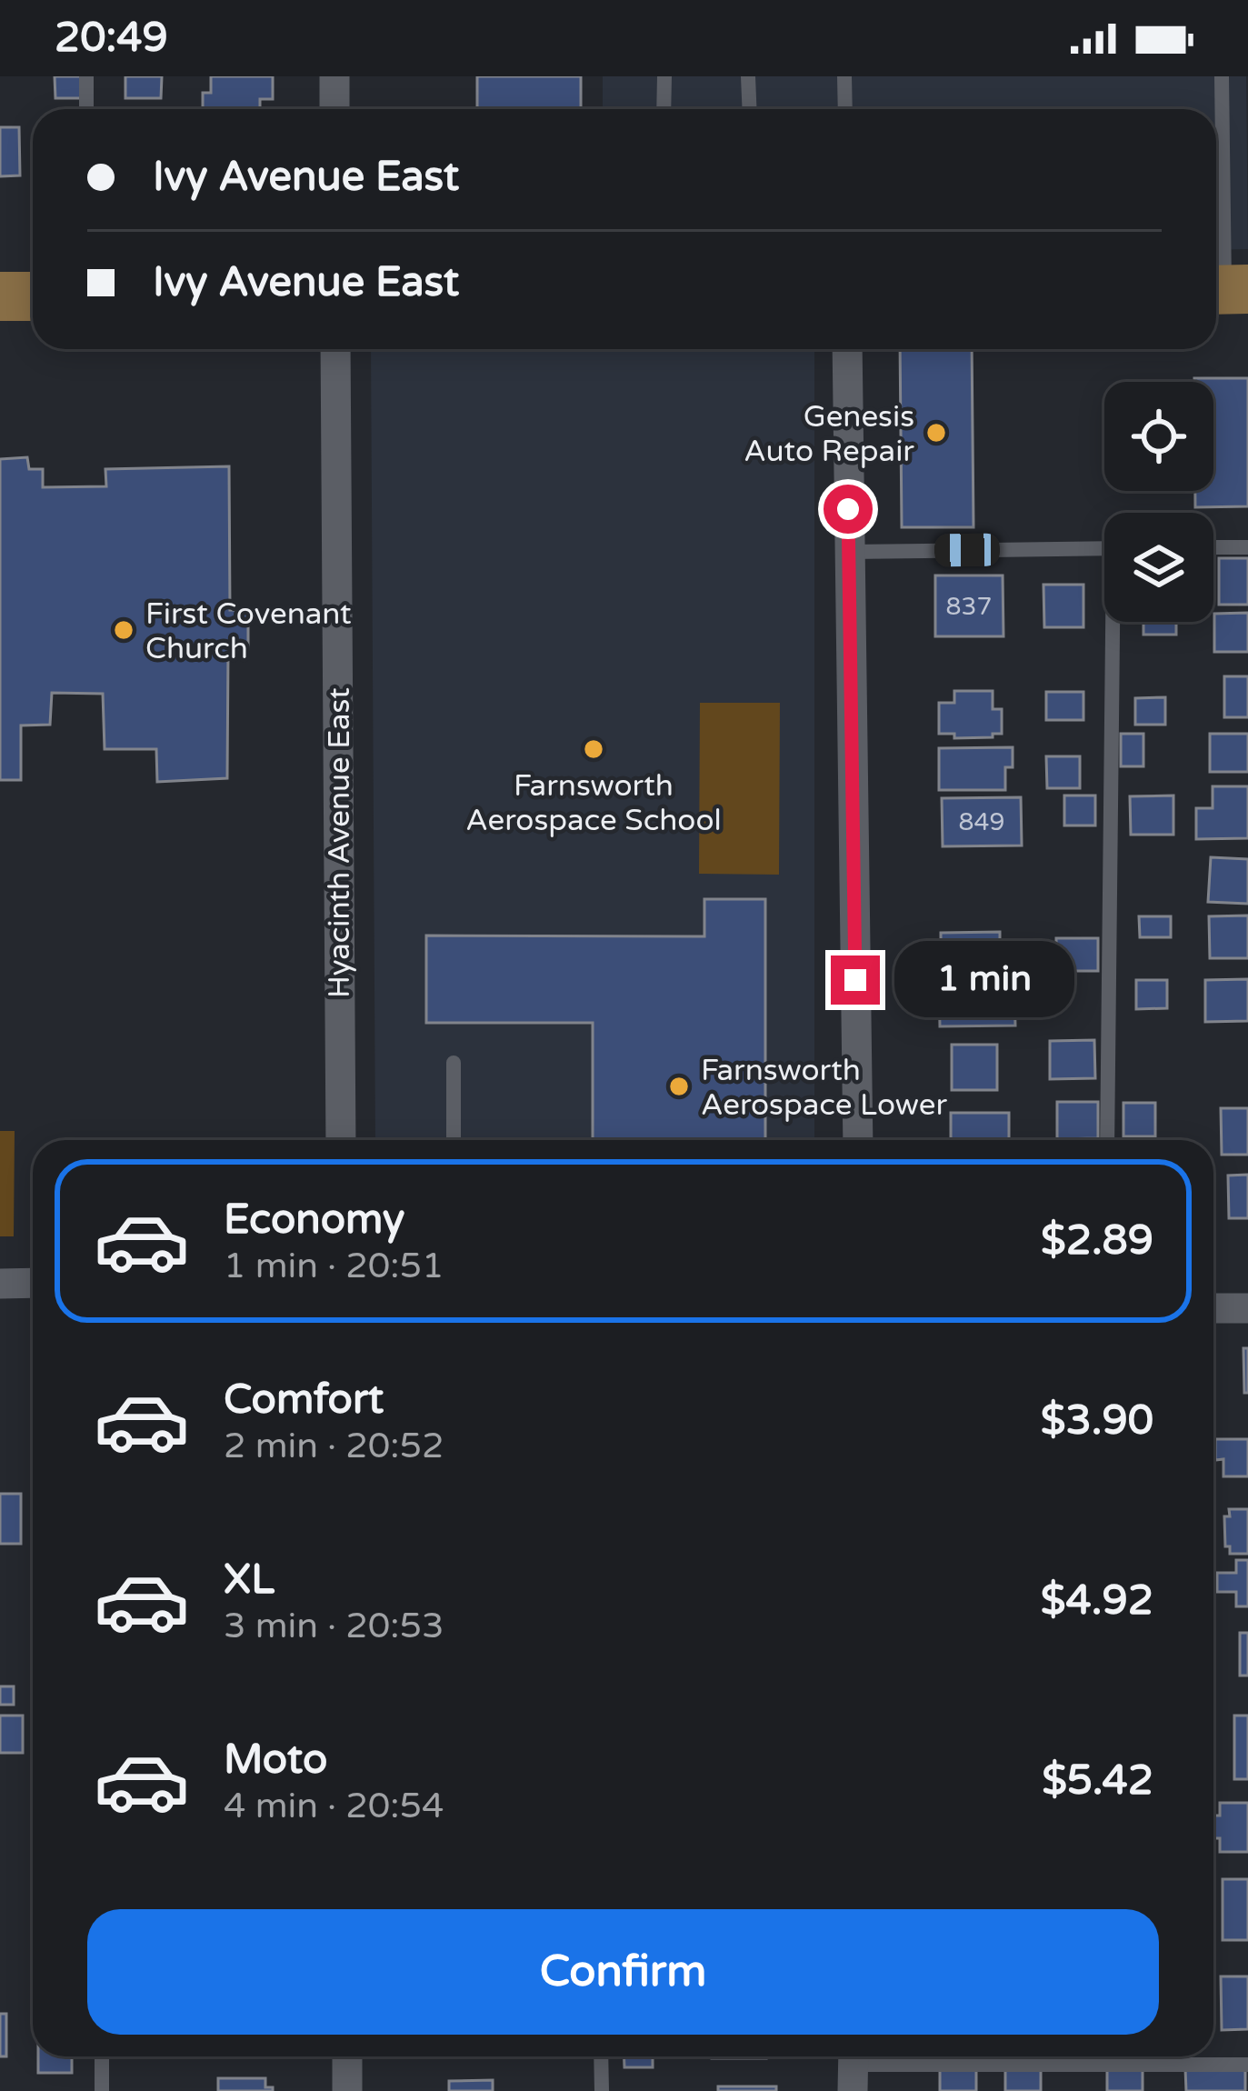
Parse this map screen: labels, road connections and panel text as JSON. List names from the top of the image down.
{
  "streets": {
    "street": ["Hyacinth Avenue East"]
  },
  "places": [
    "Genesis Auto Repair",
    "First Covenant Church",
    "Farnsworth Aerospace School",
    "Farnsworth Aerospace Lower"
  ],
  "house_numbers": ["837", "849"],
  "page": {
    "status": "20:49",
    "banner": ["Ivy Avenue East", "Ivy Avenue East"],
    "bubble": "1 min",
    "list": [
      {
        "name": "Economy",
        "note": "1 min · 20:51",
        "value": "$2.89"
      },
      {
        "name": "Comfort",
        "note": "2 min · 20:52",
        "value": "$3.90"
      },
      {
        "name": "XL",
        "note": "3 min · 20:53",
        "value": "$4.92"
      },
      {
        "name": "Moto",
        "note": "4 min · 20:54",
        "value": "$5.42"
      }
    ],
    "buttons": "Confirm"
  }
}
